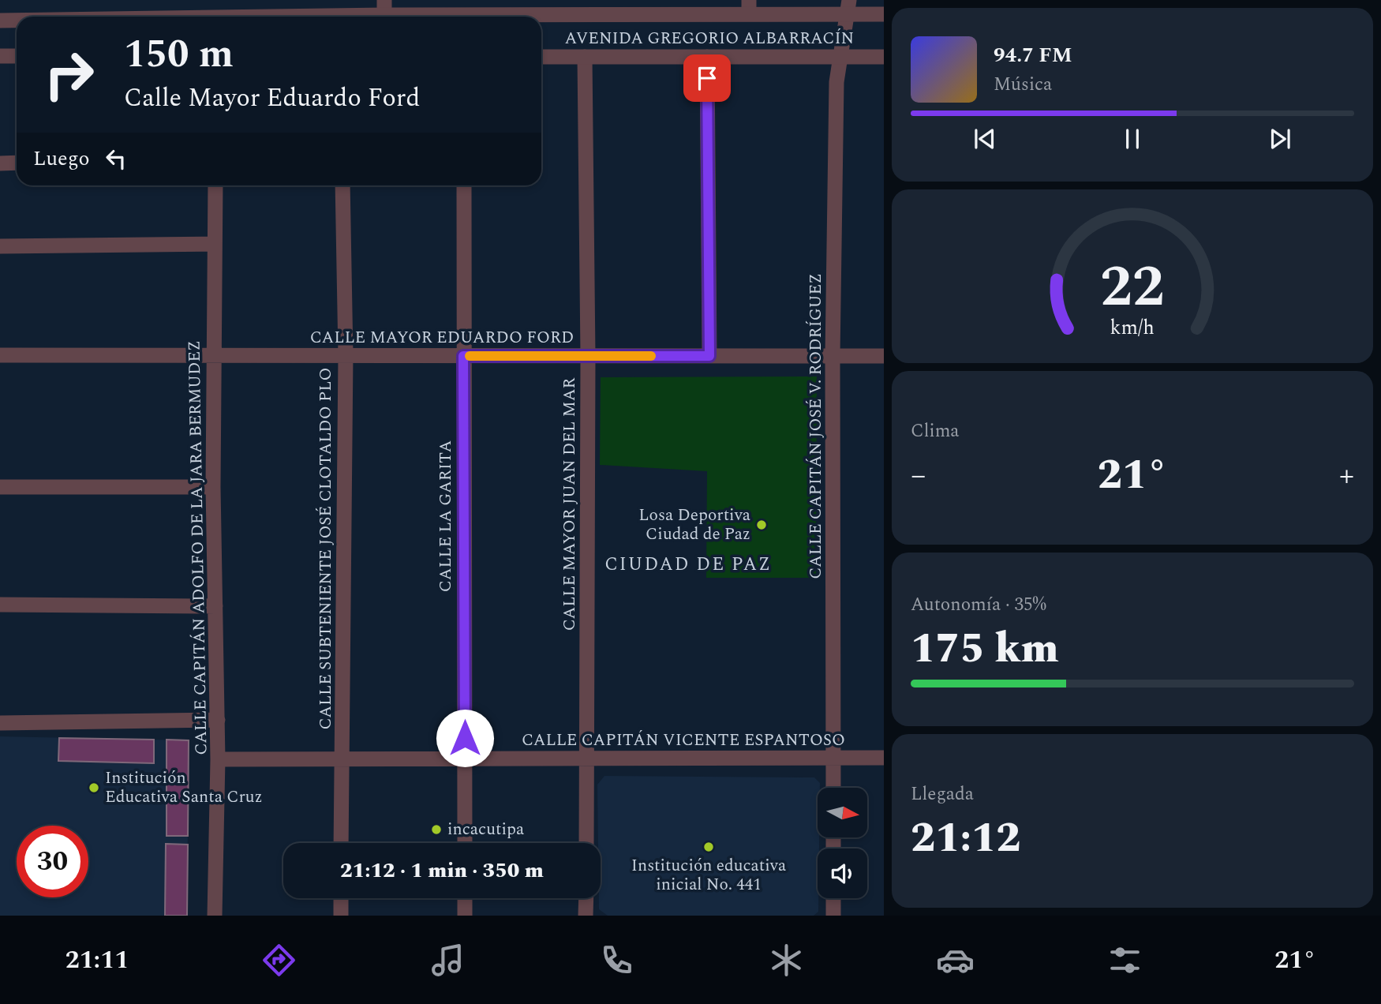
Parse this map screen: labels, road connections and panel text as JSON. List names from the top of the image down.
{
  "streets": {
    "street": [
      "AVENIDA GREGORIO ALBARRACÍN",
      "CALLE MAYOR EDUARDO FORD",
      "CALLE CAPITÁN JOSÉ V. RODRÍGUEZ",
      "CALLE MAYOR JUAN DEL MAR",
      "CALLE LA GARITA",
      "CALLE CAPITÁN ADOLFO DE LA JARA BERMUDEZ",
      "CALLE SUBTENIENTE JOSÉ CLOTALDO PLO",
      "CALLE CAPITÁN VICENTE ESPANTOSO"
    ]
  },
  "crossings": [
    ["AVENIDA GREGORIO ALBARRACÍN", "CALLE CAPITÁN JOSÉ V. RODRÍGUEZ"],
    ["AVENIDA GREGORIO ALBARRACÍN", "CALLE MAYOR JUAN DEL MAR"],
    ["CALLE MAYOR EDUARDO FORD", "CALLE CAPITÁN JOSÉ V. RODRÍGUEZ"],
    ["CALLE MAYOR EDUARDO FORD", "CALLE MAYOR JUAN DEL MAR"],
    ["CALLE MAYOR EDUARDO FORD", "CALLE LA GARITA"],
    ["CALLE MAYOR EDUARDO FORD", "CALLE CAPITÁN ADOLFO DE LA JARA BERMUDEZ"],
    ["CALLE MAYOR EDUARDO FORD", "CALLE SUBTENIENTE JOSÉ CLOTALDO PLO"],
    ["CALLE CAPITÁN JOSÉ V. RODRÍGUEZ", "CALLE CAPITÁN VICENTE ESPANTOSO"],
    ["CALLE MAYOR JUAN DEL MAR", "CALLE CAPITÁN VICENTE ESPANTOSO"],
    ["CALLE LA GARITA", "CALLE CAPITÁN VICENTE ESPANTOSO"],
    ["CALLE CAPITÁN ADOLFO DE LA JARA BERMUDEZ", "CALLE CAPITÁN VICENTE ESPANTOSO"],
    ["CALLE SUBTENIENTE JOSÉ CLOTALDO PLO", "CALLE CAPITÁN VICENTE ESPANTOSO"]
  ],
  "districts": ["CIUDAD DE PAZ"],
  "places": [
    "Losa Deportiva Ciudad de Paz",
    "Institución Educativa Santa Cruz",
    "incacutipa",
    "Institución educativa inicial No. 441"
  ],
  "north": "right",
  "page": {
    "turn": ["150 m", "Calle Mayor Eduardo Ford"],
    "song": ["94.7 FM", "Música"],
    "then": "Luego",
    "tile": [
      "Clima",
      ["Autonomía · 35%", "175 km"],
      ["Llegada", "21:12"]
    ],
    "heat": ["−", "21°", "+"],
    "limit": "30",
    "trip": "21:12 · 1 min · 350 m",
    "tabs": ["21:11", "21°"],
    "gauge": ["22", "km/h"]
  }
}
